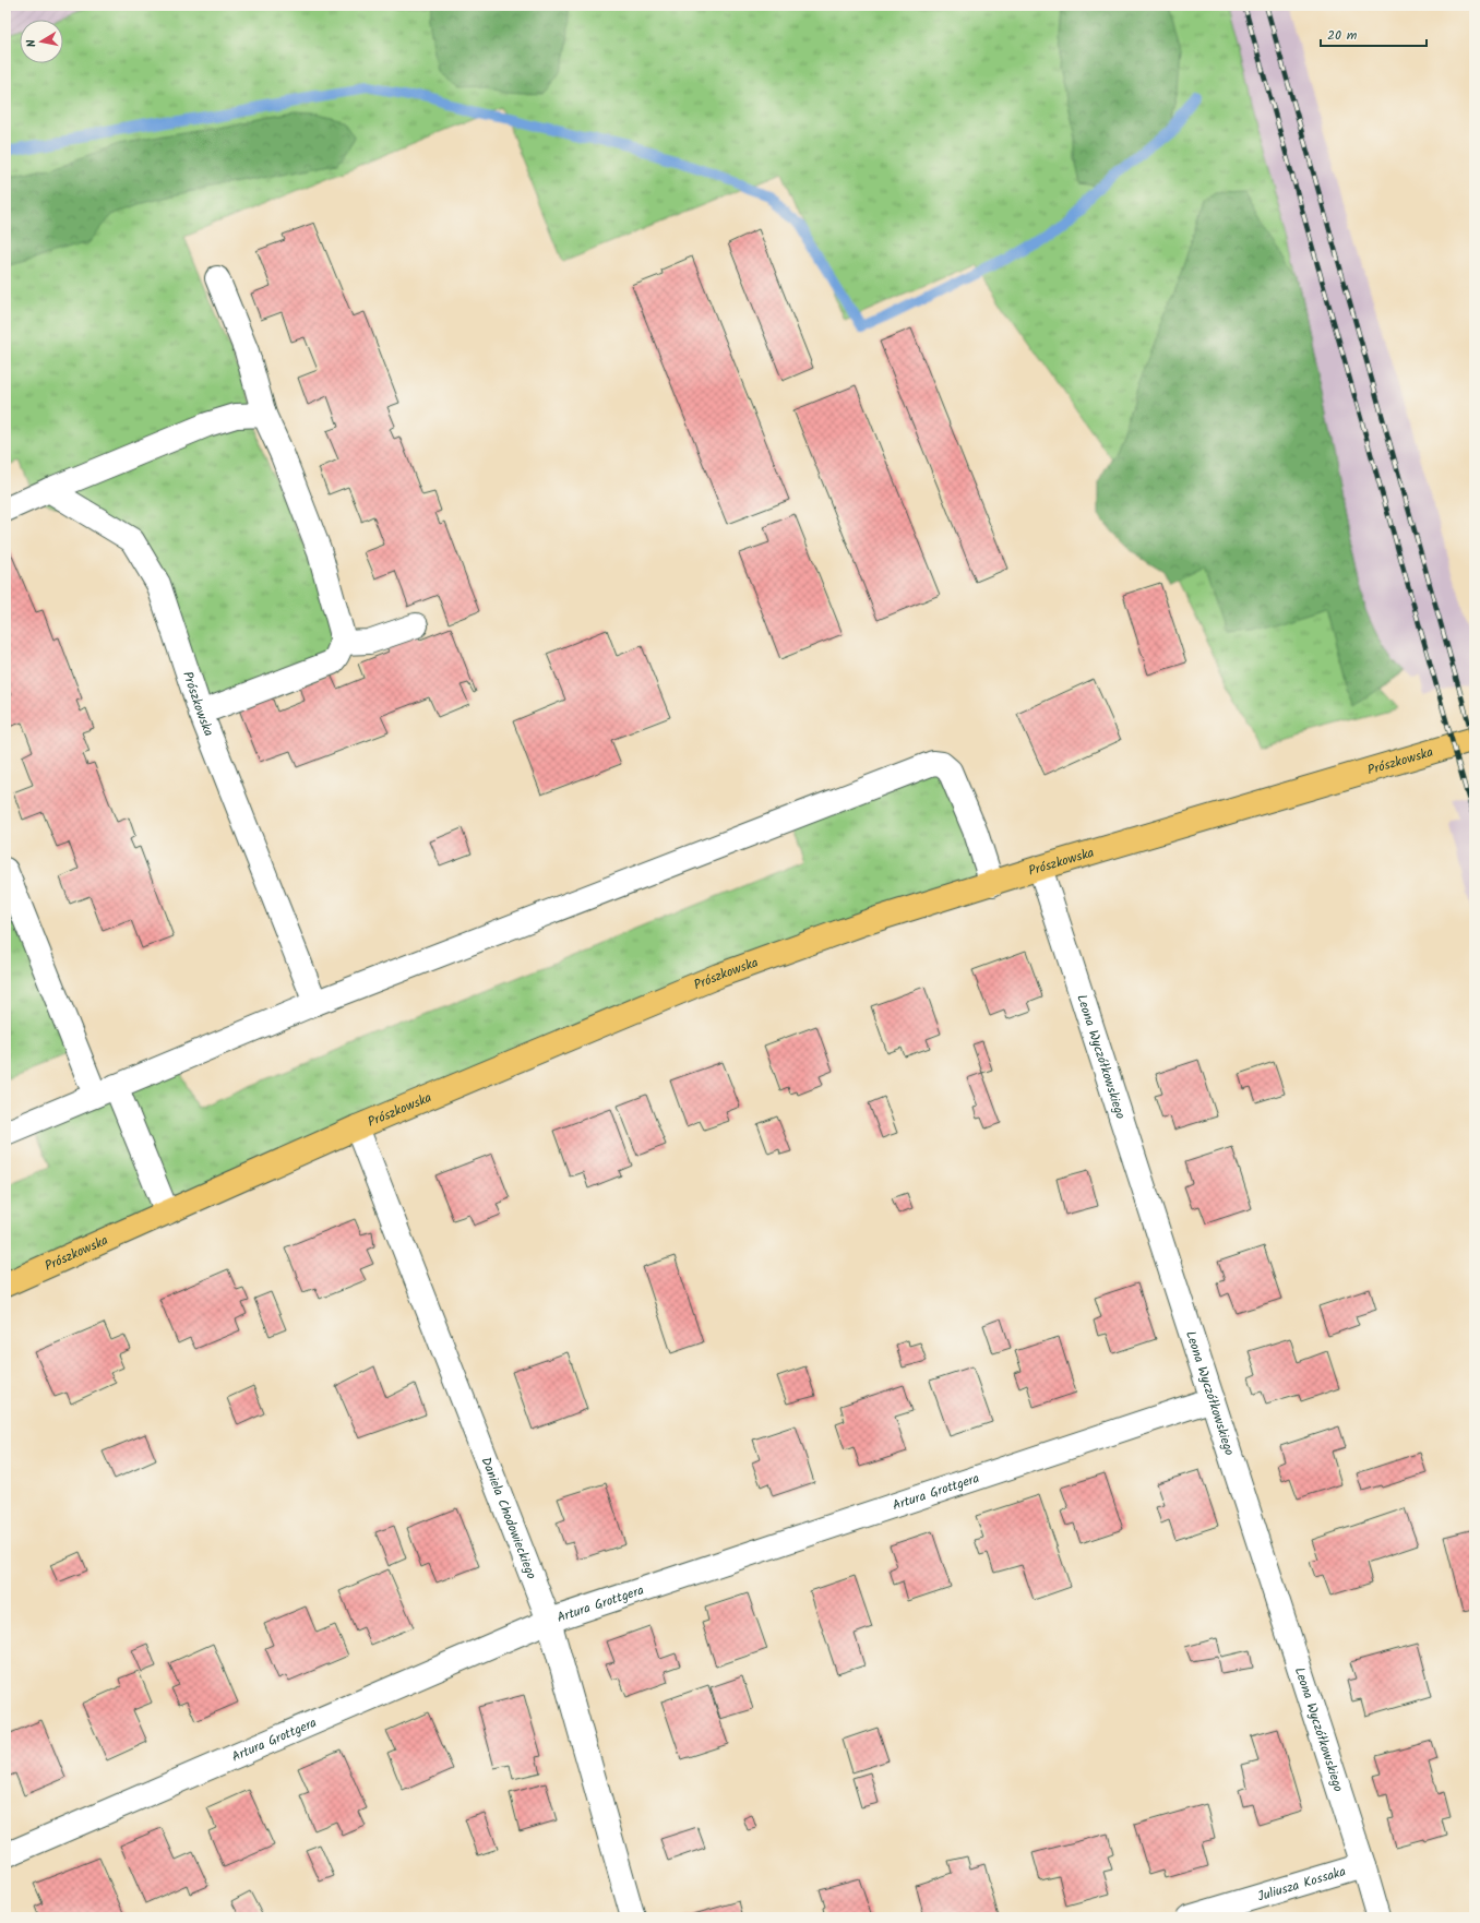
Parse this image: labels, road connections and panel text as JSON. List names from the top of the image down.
{
  "streets": {
    "main road": ["Prószkowska"],
    "street": [
      "Leona Wyczółkowskiego",
      "Artura Grottgera",
      "Daniela Chodowieckiego",
      "Juliusza Kossaka"
    ]
  },
  "crossings": [
    ["Prószkowska", "Leona Wyczółkowskiego"],
    ["Prószkowska", "Daniela Chodowieckiego"],
    ["Leona Wyczółkowskiego", "Artura Grottgera"],
    ["Leona Wyczółkowskiego", "Juliusza Kossaka"],
    ["Artura Grottgera", "Daniela Chodowieckiego"]
  ],
  "scale_bar": "20 m",
  "north": "left"
}
